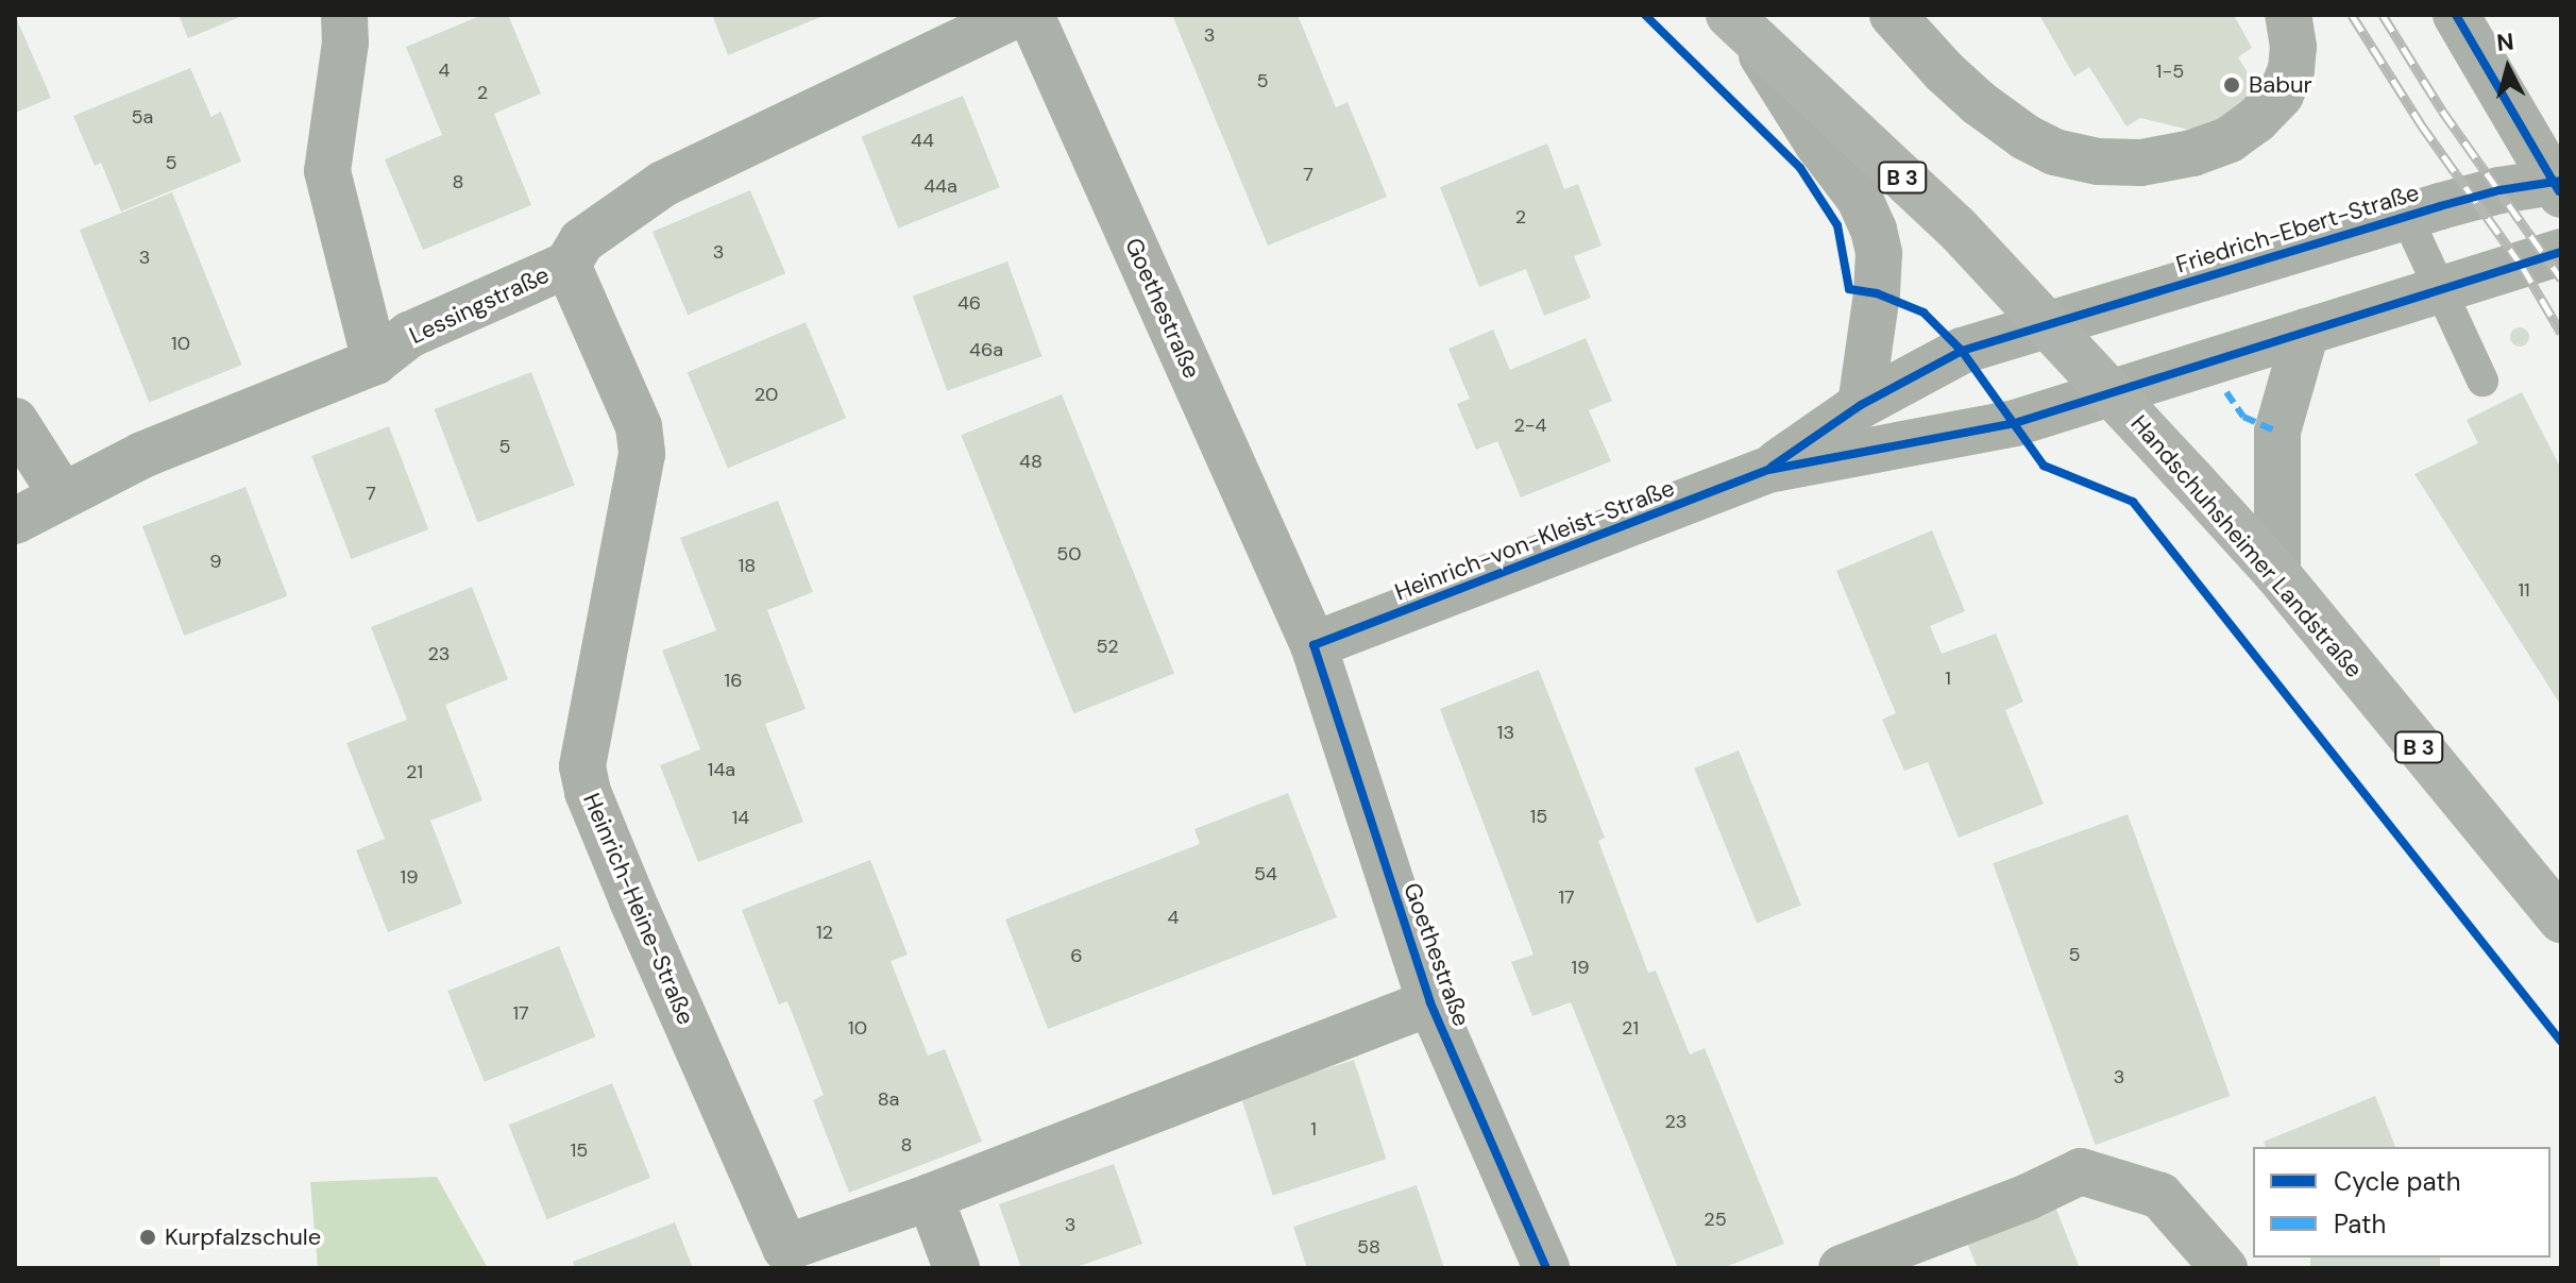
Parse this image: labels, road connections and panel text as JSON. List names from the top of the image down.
{
  "streets": {
    "main road": ["B 3", "Handschuhsheimer Landstraße"],
    "street": [
      "Friedrich-Ebert-Straße",
      "Lessingstraße",
      "Goethestraße",
      "Heinrich-von-Kleist-Straße",
      "Heinrich-Heine-Straße"
    ]
  },
  "crossings": [
    ["Friedrich-Ebert-Straße", "Heinrich-von-Kleist-Straße"],
    ["Friedrich-Ebert-Straße", "Handschuhsheimer Landstraße"],
    ["Lessingstraße", "Heinrich-Heine-Straße"],
    ["Goethestraße", "Heinrich-von-Kleist-Straße"],
    ["Goethestraße", "Heinrich-Heine-Straße"],
    ["Heinrich-von-Kleist-Straße", "Handschuhsheimer Landstraße"]
  ],
  "places": ["Babur", "Kurpfalzschule"],
  "house_numbers": [
    "3",
    "4",
    "1-5",
    "5",
    "2",
    "5a",
    "44",
    "5",
    "7",
    "8",
    "44a",
    "2",
    "3",
    "3",
    "46",
    "10",
    "46a",
    "20",
    "2-4",
    "5",
    "48",
    "7",
    "50",
    "9",
    "18",
    "11",
    "52",
    "23",
    "1",
    "16",
    "13",
    "14a",
    "21",
    "15",
    "14",
    "54",
    "19",
    "17",
    "4",
    "12",
    "5",
    "6",
    "19",
    "17",
    "10",
    "21",
    "3",
    "8a",
    "23",
    "1",
    "8",
    "15",
    "25",
    "3",
    "58"
  ],
  "legend": ["Cycle path", "Path"],
  "north": "top"
}
